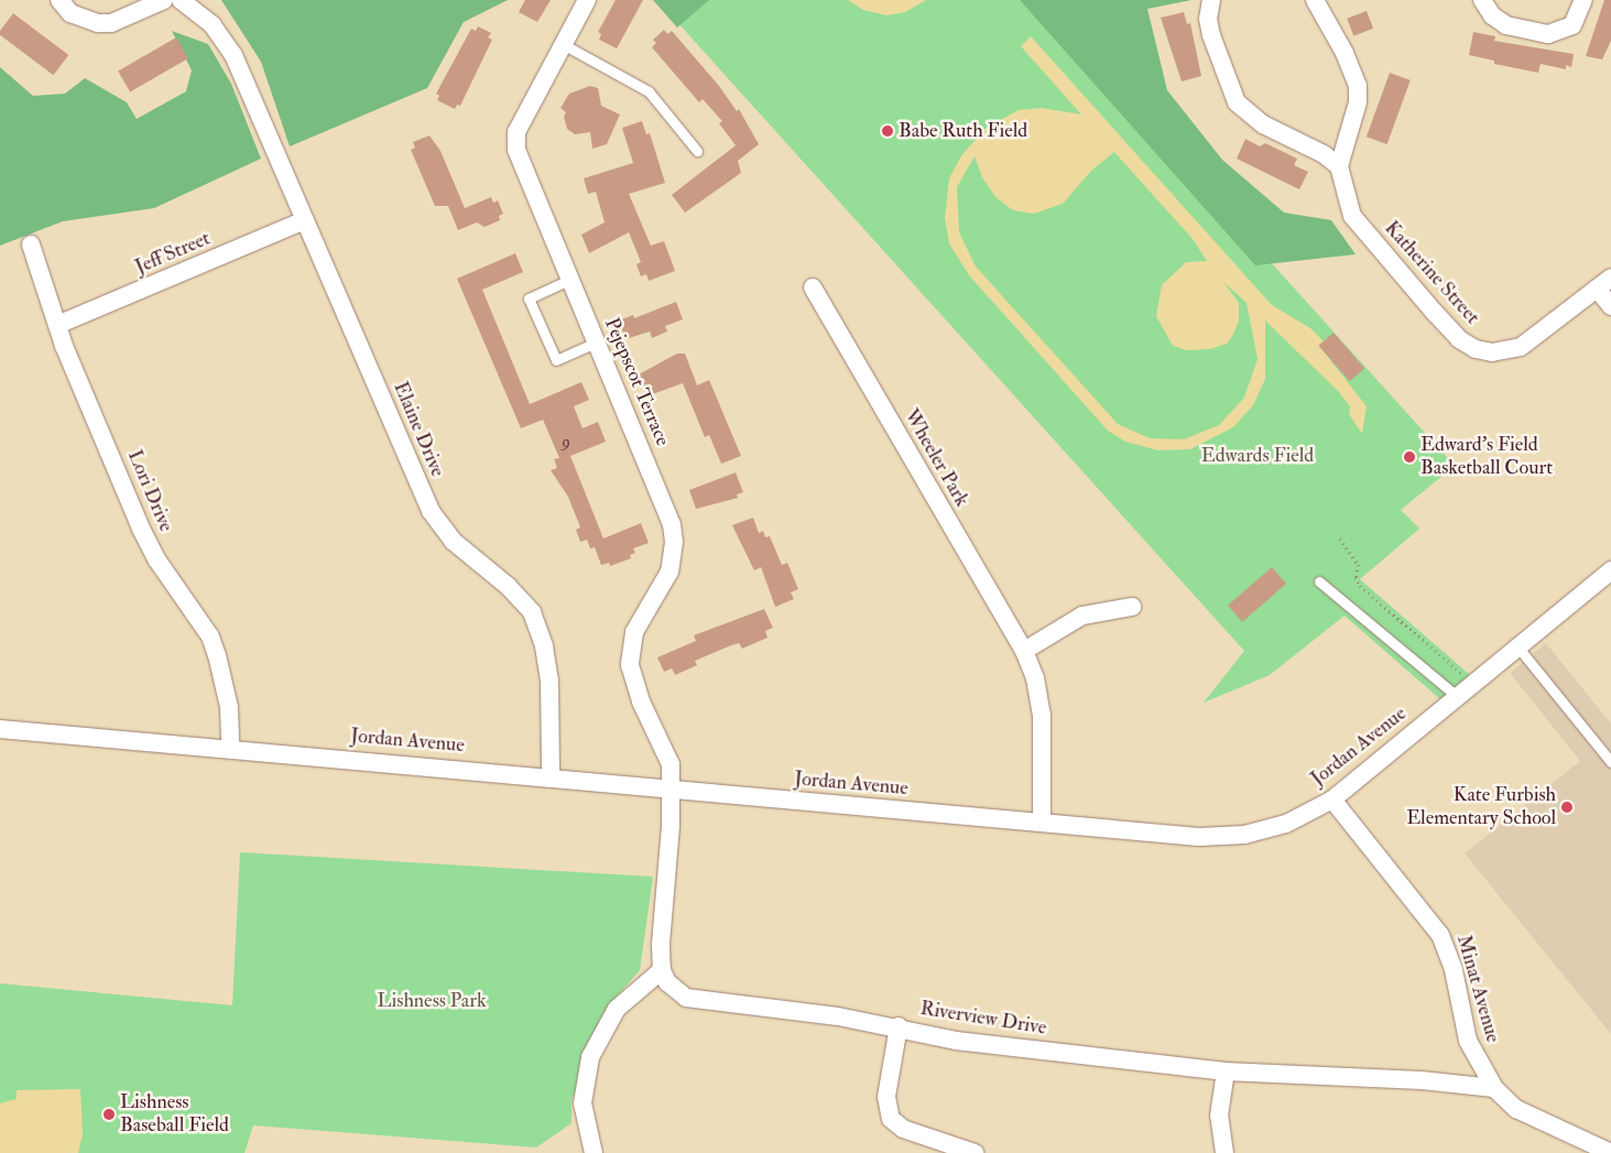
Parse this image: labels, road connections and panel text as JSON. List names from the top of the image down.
{
  "streets": {
    "street": [
      "Jeff Street",
      "Katherine Street",
      "Pejepscot Terrace",
      "Elaine Drive",
      "Wheeler Park",
      "Lori Drive",
      "Jordan Avenue",
      "Minat Avenue",
      "Riverview Drive"
    ]
  },
  "crossings": [
    ["Jeff Street", "Elaine Drive"],
    ["Jeff Street", "Lori Drive"],
    ["Pejepscot Terrace", "Jordan Avenue"],
    ["Elaine Drive", "Jordan Avenue"],
    ["Wheeler Park", "Jordan Avenue"],
    ["Lori Drive", "Jordan Avenue"],
    ["Jordan Avenue", "Minat Avenue"],
    ["Minat Avenue", "Riverview Drive"]
  ],
  "parks": ["Edwards Field", "Lishness Park"],
  "places": [
    "Babe Ruth Field",
    "Edward's Field Basketball Court",
    "Kate Furbish Elementary School",
    "Lishness Baseball Field"
  ],
  "house_numbers": ["9"]
}
